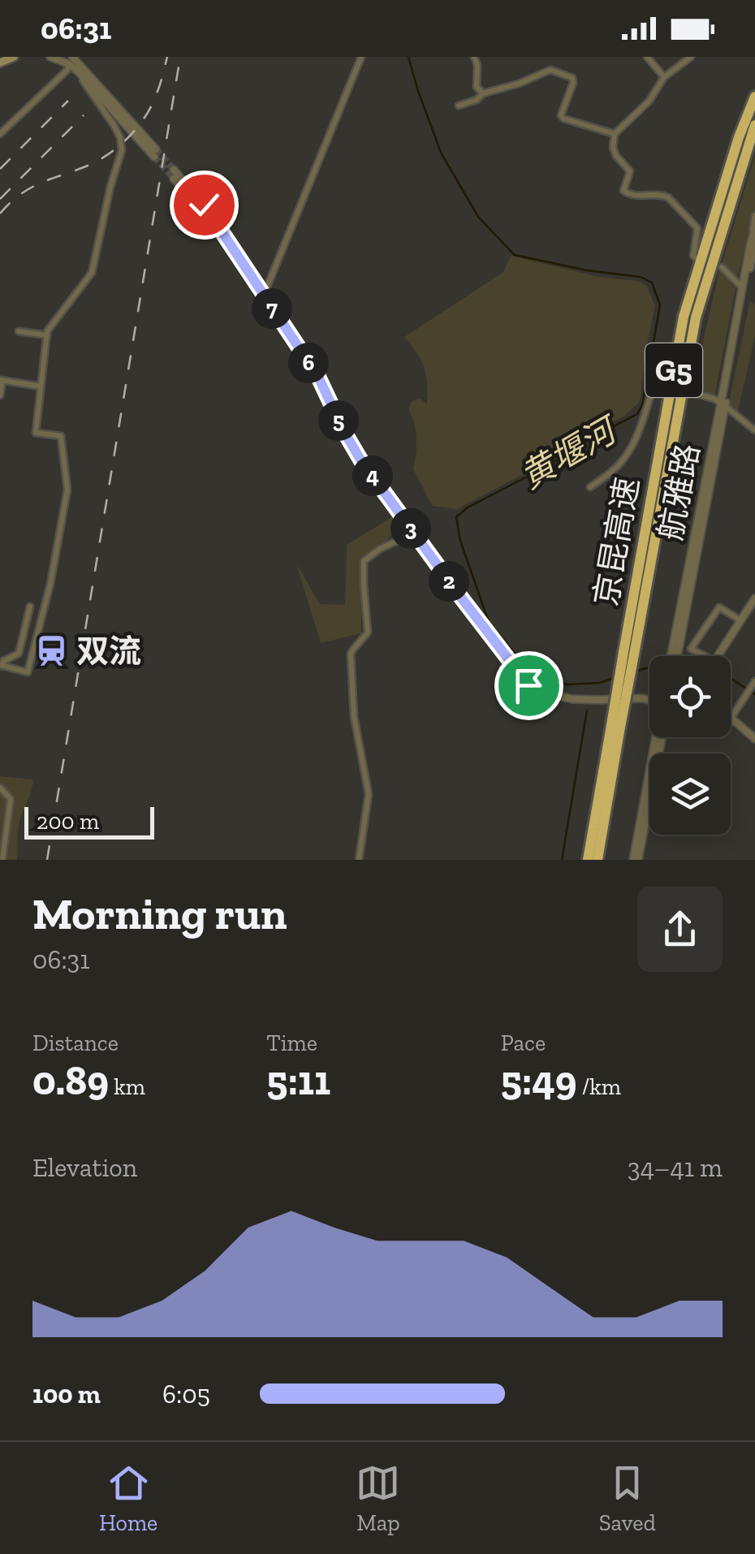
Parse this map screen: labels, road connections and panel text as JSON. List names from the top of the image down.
{
  "streets": {
    "highway": ["G5", "京昆高速"],
    "street": ["航雅路"]
  },
  "water": ["黄堰河"],
  "places": {
    "station": ["双流"]
  },
  "scale_bar": "200 m",
  "page": {
    "status": "06:31",
    "pins": [
      "7",
      "6",
      "5",
      "4",
      "3",
      "2"
    ],
    "scale": "200 m",
    "heading": ["Morning run", "06:31"],
    "stats": [
      ["Distance", "0.89 km"],
      ["Time", "5:11"],
      ["Pace", "5:49 /km"]
    ],
    "chart": ["Elevation", "34–41 m"],
    "list": [
      {
        "name": "100 m",
        "note": "6:05"
      }
    ],
    "tabs": ["Home", "Map", "Saved"]
  }
}
